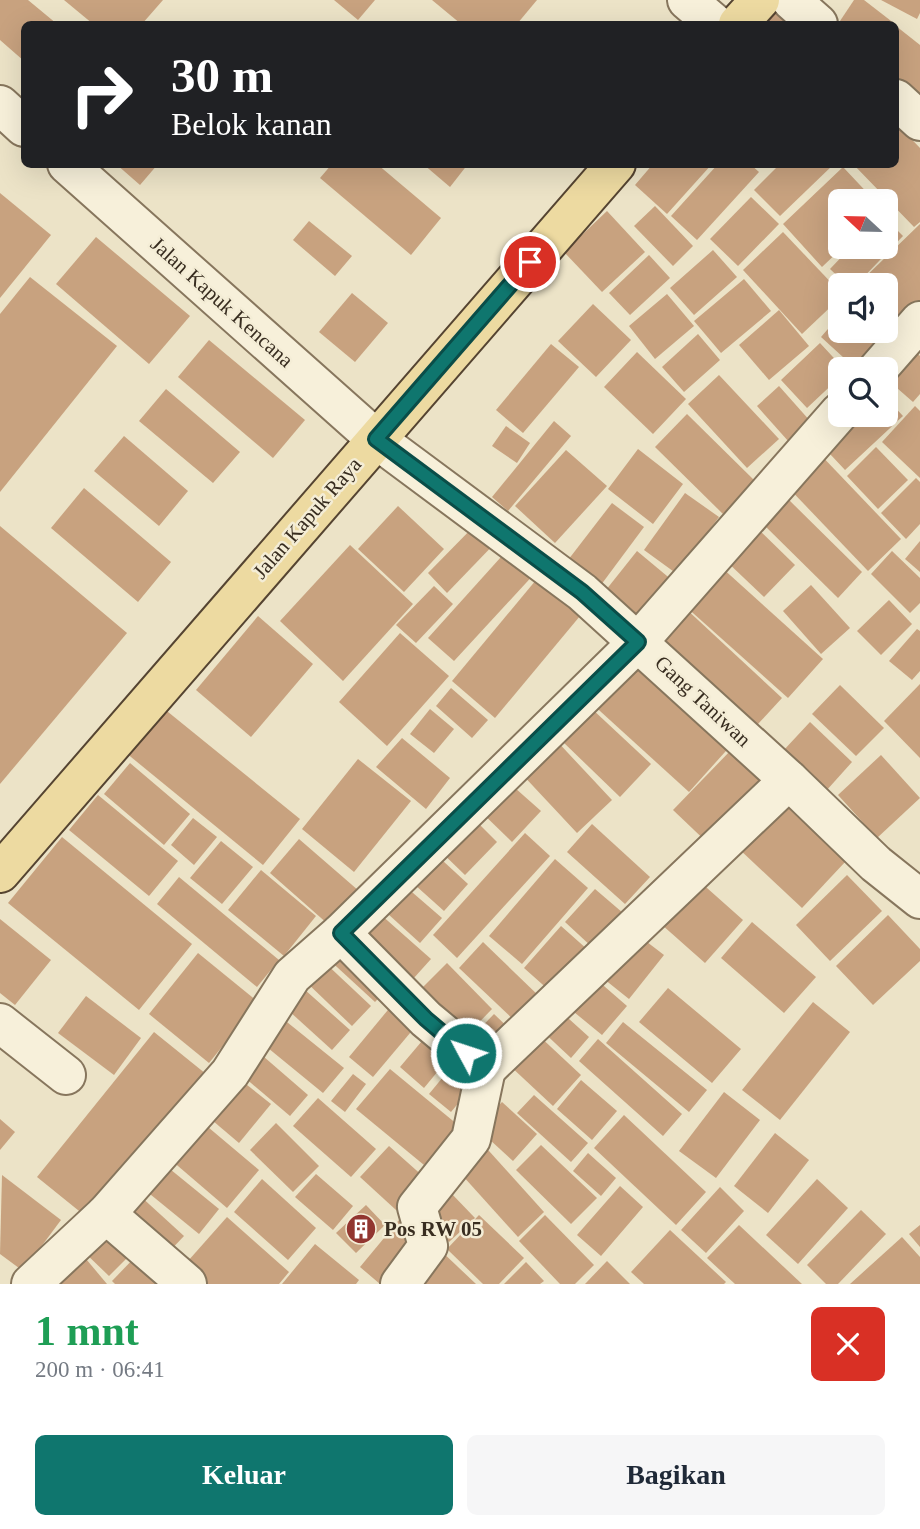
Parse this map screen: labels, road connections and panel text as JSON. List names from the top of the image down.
{
  "streets": {
    "main road": ["Jalan Kapuk Raya"],
    "street": ["Jalan Kapuk Kencana", "Gang Taniwan"]
  },
  "crossings": [
    ["Jalan Kapuk Kencana", "Jalan Kapuk Raya"],
    ["Jalan Kapuk Kencana", "Gang Taniwan"],
    ["Jalan Kapuk Raya", "Gang Taniwan"]
  ],
  "places": {
    "building": ["Pos RW 05"]
  },
  "north": "left",
  "page": {
    "turn": ["30 m", "Belok kanan"],
    "heading": ["1 mnt", "200 m · 06:41"],
    "buttons": ["Keluar", "Bagikan"]
  }
}
